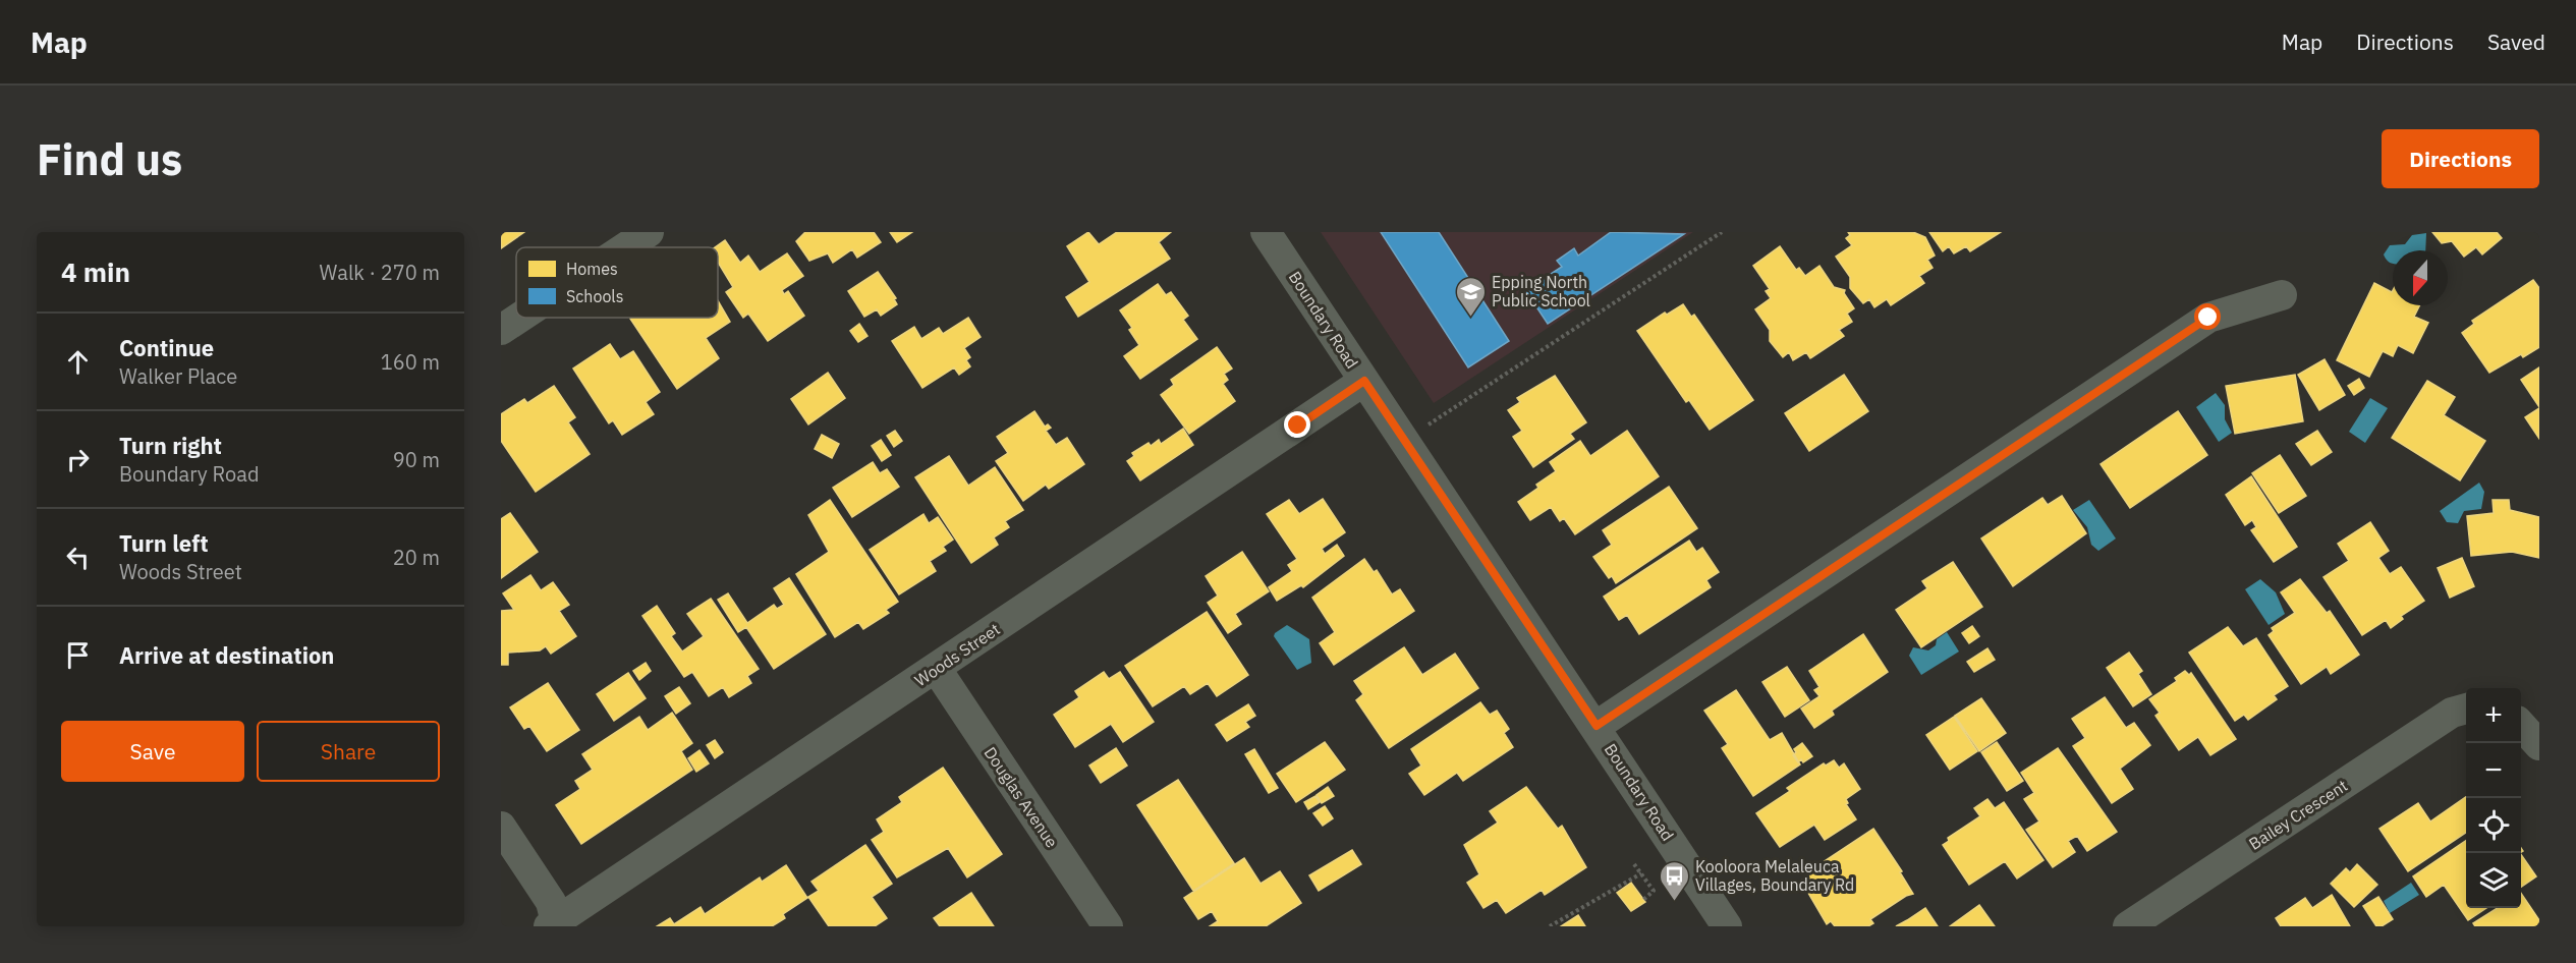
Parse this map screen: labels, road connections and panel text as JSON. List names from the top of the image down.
{
  "streets": {
    "street": [
      "Boundary Road",
      "Woods Street",
      "Douglas Avenue",
      "Bailey Crescent"
    ]
  },
  "crossings": [
    ["Boundary Road", "Woods Street"],
    ["Woods Street", "Douglas Avenue"]
  ],
  "places": {
    "school or university": ["Epping North Public School"],
    "bus stop": ["Kooloora Melaleuca Villages, Boundary Rd"]
  },
  "legend": ["Homes", "Schools"],
  "north": "bottom",
  "page": {
    "header": "Map",
    "nav": ["Map", "Directions", "Saved"],
    "buttons": [
      "Directions",
      ["Save", "Share"]
    ],
    "title": "Find us",
    "heading": ["4 min", "Walk · 270 m"],
    "list": [
      ["Continue", "Walker Place", "160 m"],
      ["Turn right", "Boundary Road", "90 m"],
      ["Turn left", "Woods Street", "20 m"],
      "Arrive at destination"
    ],
    "map_buttons": ["+", "−"]
  }
}
